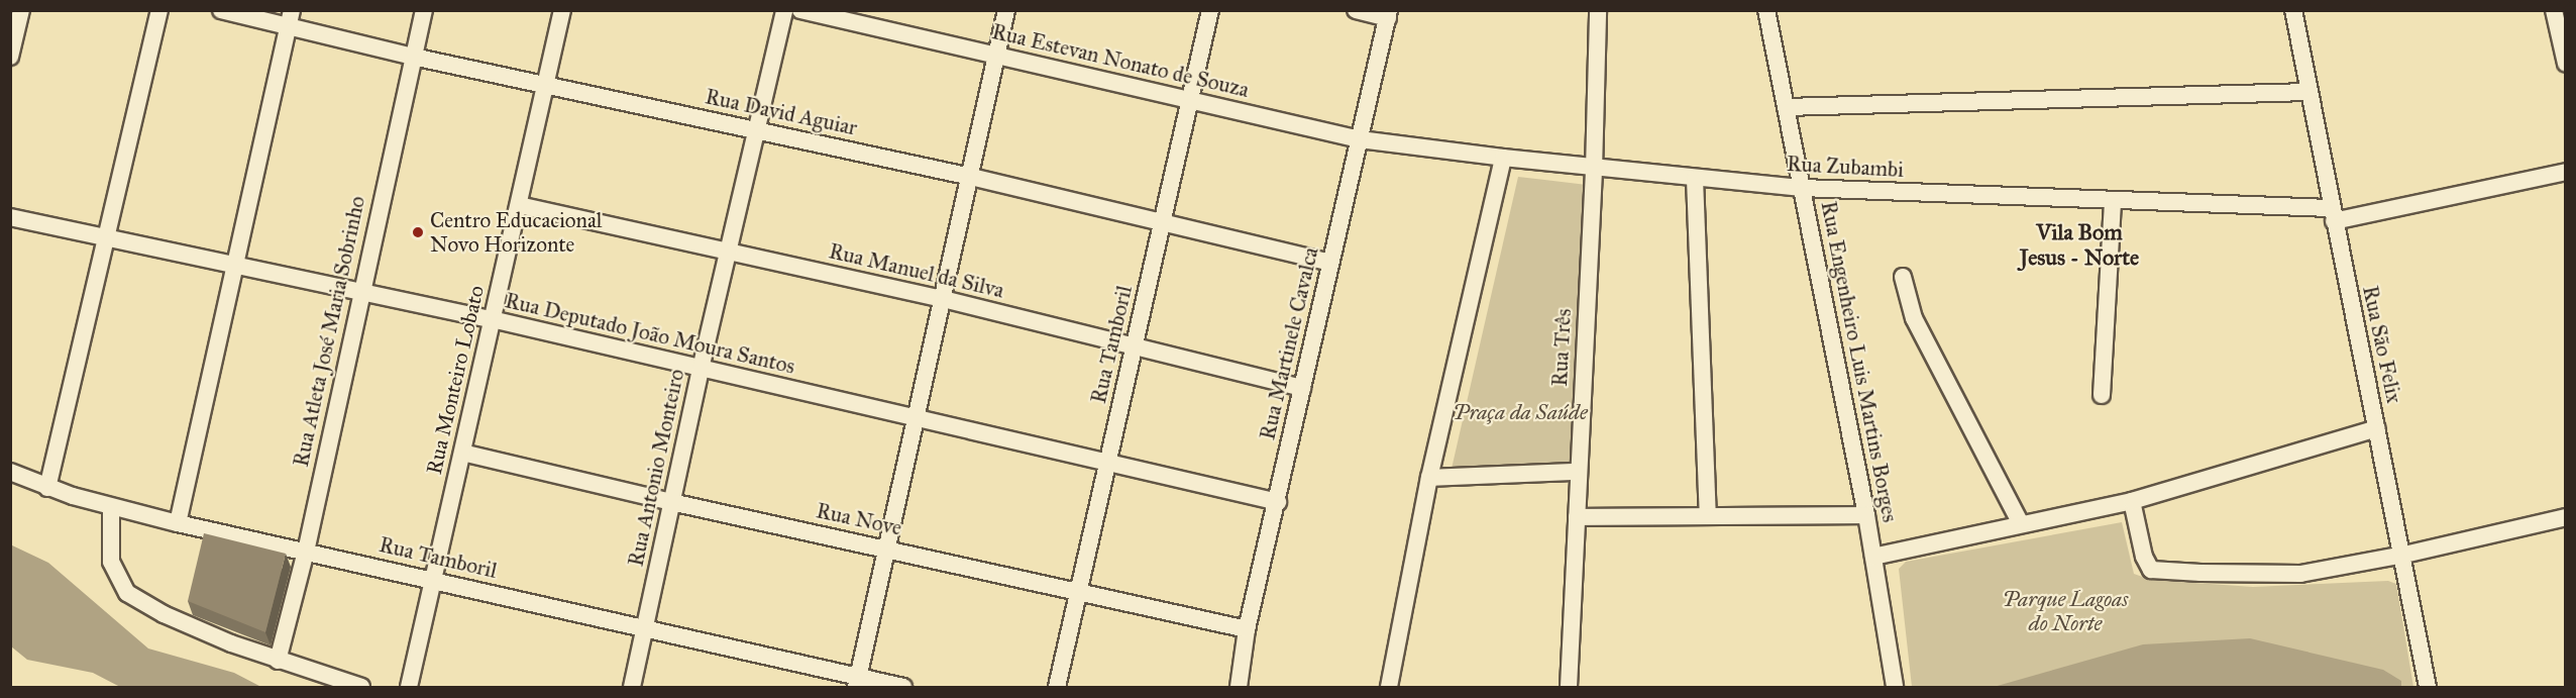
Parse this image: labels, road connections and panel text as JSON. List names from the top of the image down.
{
  "streets": {
    "street": [
      "Rua Estevan Nonato de Souza",
      "Rua David Aguiar",
      "Rua Zubambi",
      "Rua Manuel da Silva",
      "Rua Atleta José Maria Sobrinho",
      "Rua Deputado João Moura Santos",
      "Rua Martinele Cavalca",
      "Rua Tamboril",
      "Rua São Felix",
      "Rua Três",
      "Rua Engenheiro Luis Martins Borges",
      "Rua Monteiro Lobato",
      "Rua Antonio Monteiro",
      "Rua Nove"
    ]
  },
  "crossings": [
    ["Rua Estevan Nonato de Souza", "Rua Zubambi"],
    ["Rua Estevan Nonato de Souza", "Rua Martinele Cavalca"],
    ["Rua Estevan Nonato de Souza", "Rua Tamboril"],
    ["Rua David Aguiar", "Rua Atleta José Maria Sobrinho"],
    ["Rua David Aguiar", "Rua Martinele Cavalca"],
    ["Rua David Aguiar", "Rua Tamboril"],
    ["Rua David Aguiar", "Rua Monteiro Lobato"],
    ["Rua David Aguiar", "Rua Antonio Monteiro"],
    ["Rua Zubambi", "Rua Martinele Cavalca"],
    ["Rua Zubambi", "Rua São Felix"],
    ["Rua Zubambi", "Rua Três"],
    ["Rua Zubambi", "Rua Engenheiro Luis Martins Borges"],
    ["Rua Manuel da Silva", "Rua Martinele Cavalca"],
    ["Rua Manuel da Silva", "Rua Tamboril"],
    ["Rua Manuel da Silva", "Rua Monteiro Lobato"],
    ["Rua Manuel da Silva", "Rua Antonio Monteiro"],
    ["Rua Atleta José Maria Sobrinho", "Rua Deputado João Moura Santos"],
    ["Rua Atleta José Maria Sobrinho", "Rua Tamboril"],
    ["Rua Deputado João Moura Santos", "Rua Martinele Cavalca"],
    ["Rua Deputado João Moura Santos", "Rua Tamboril"],
    ["Rua Deputado João Moura Santos", "Rua Monteiro Lobato"],
    ["Rua Deputado João Moura Santos", "Rua Antonio Monteiro"],
    ["Rua Martinele Cavalca", "Rua Nove"],
    ["Rua Tamboril", "Rua Monteiro Lobato"],
    ["Rua Tamboril", "Rua Antonio Monteiro"],
    ["Rua Tamboril", "Rua Nove"],
    ["Rua Monteiro Lobato", "Rua Nove"],
    ["Rua Antonio Monteiro", "Rua Nove"]
  ],
  "districts": ["Vila Bom Jesus - Norte"],
  "parks": ["Praça da Saúde", "Parque Lagoas do Norte"],
  "places": ["Centro Educacional Novo Horizonte"]
}
